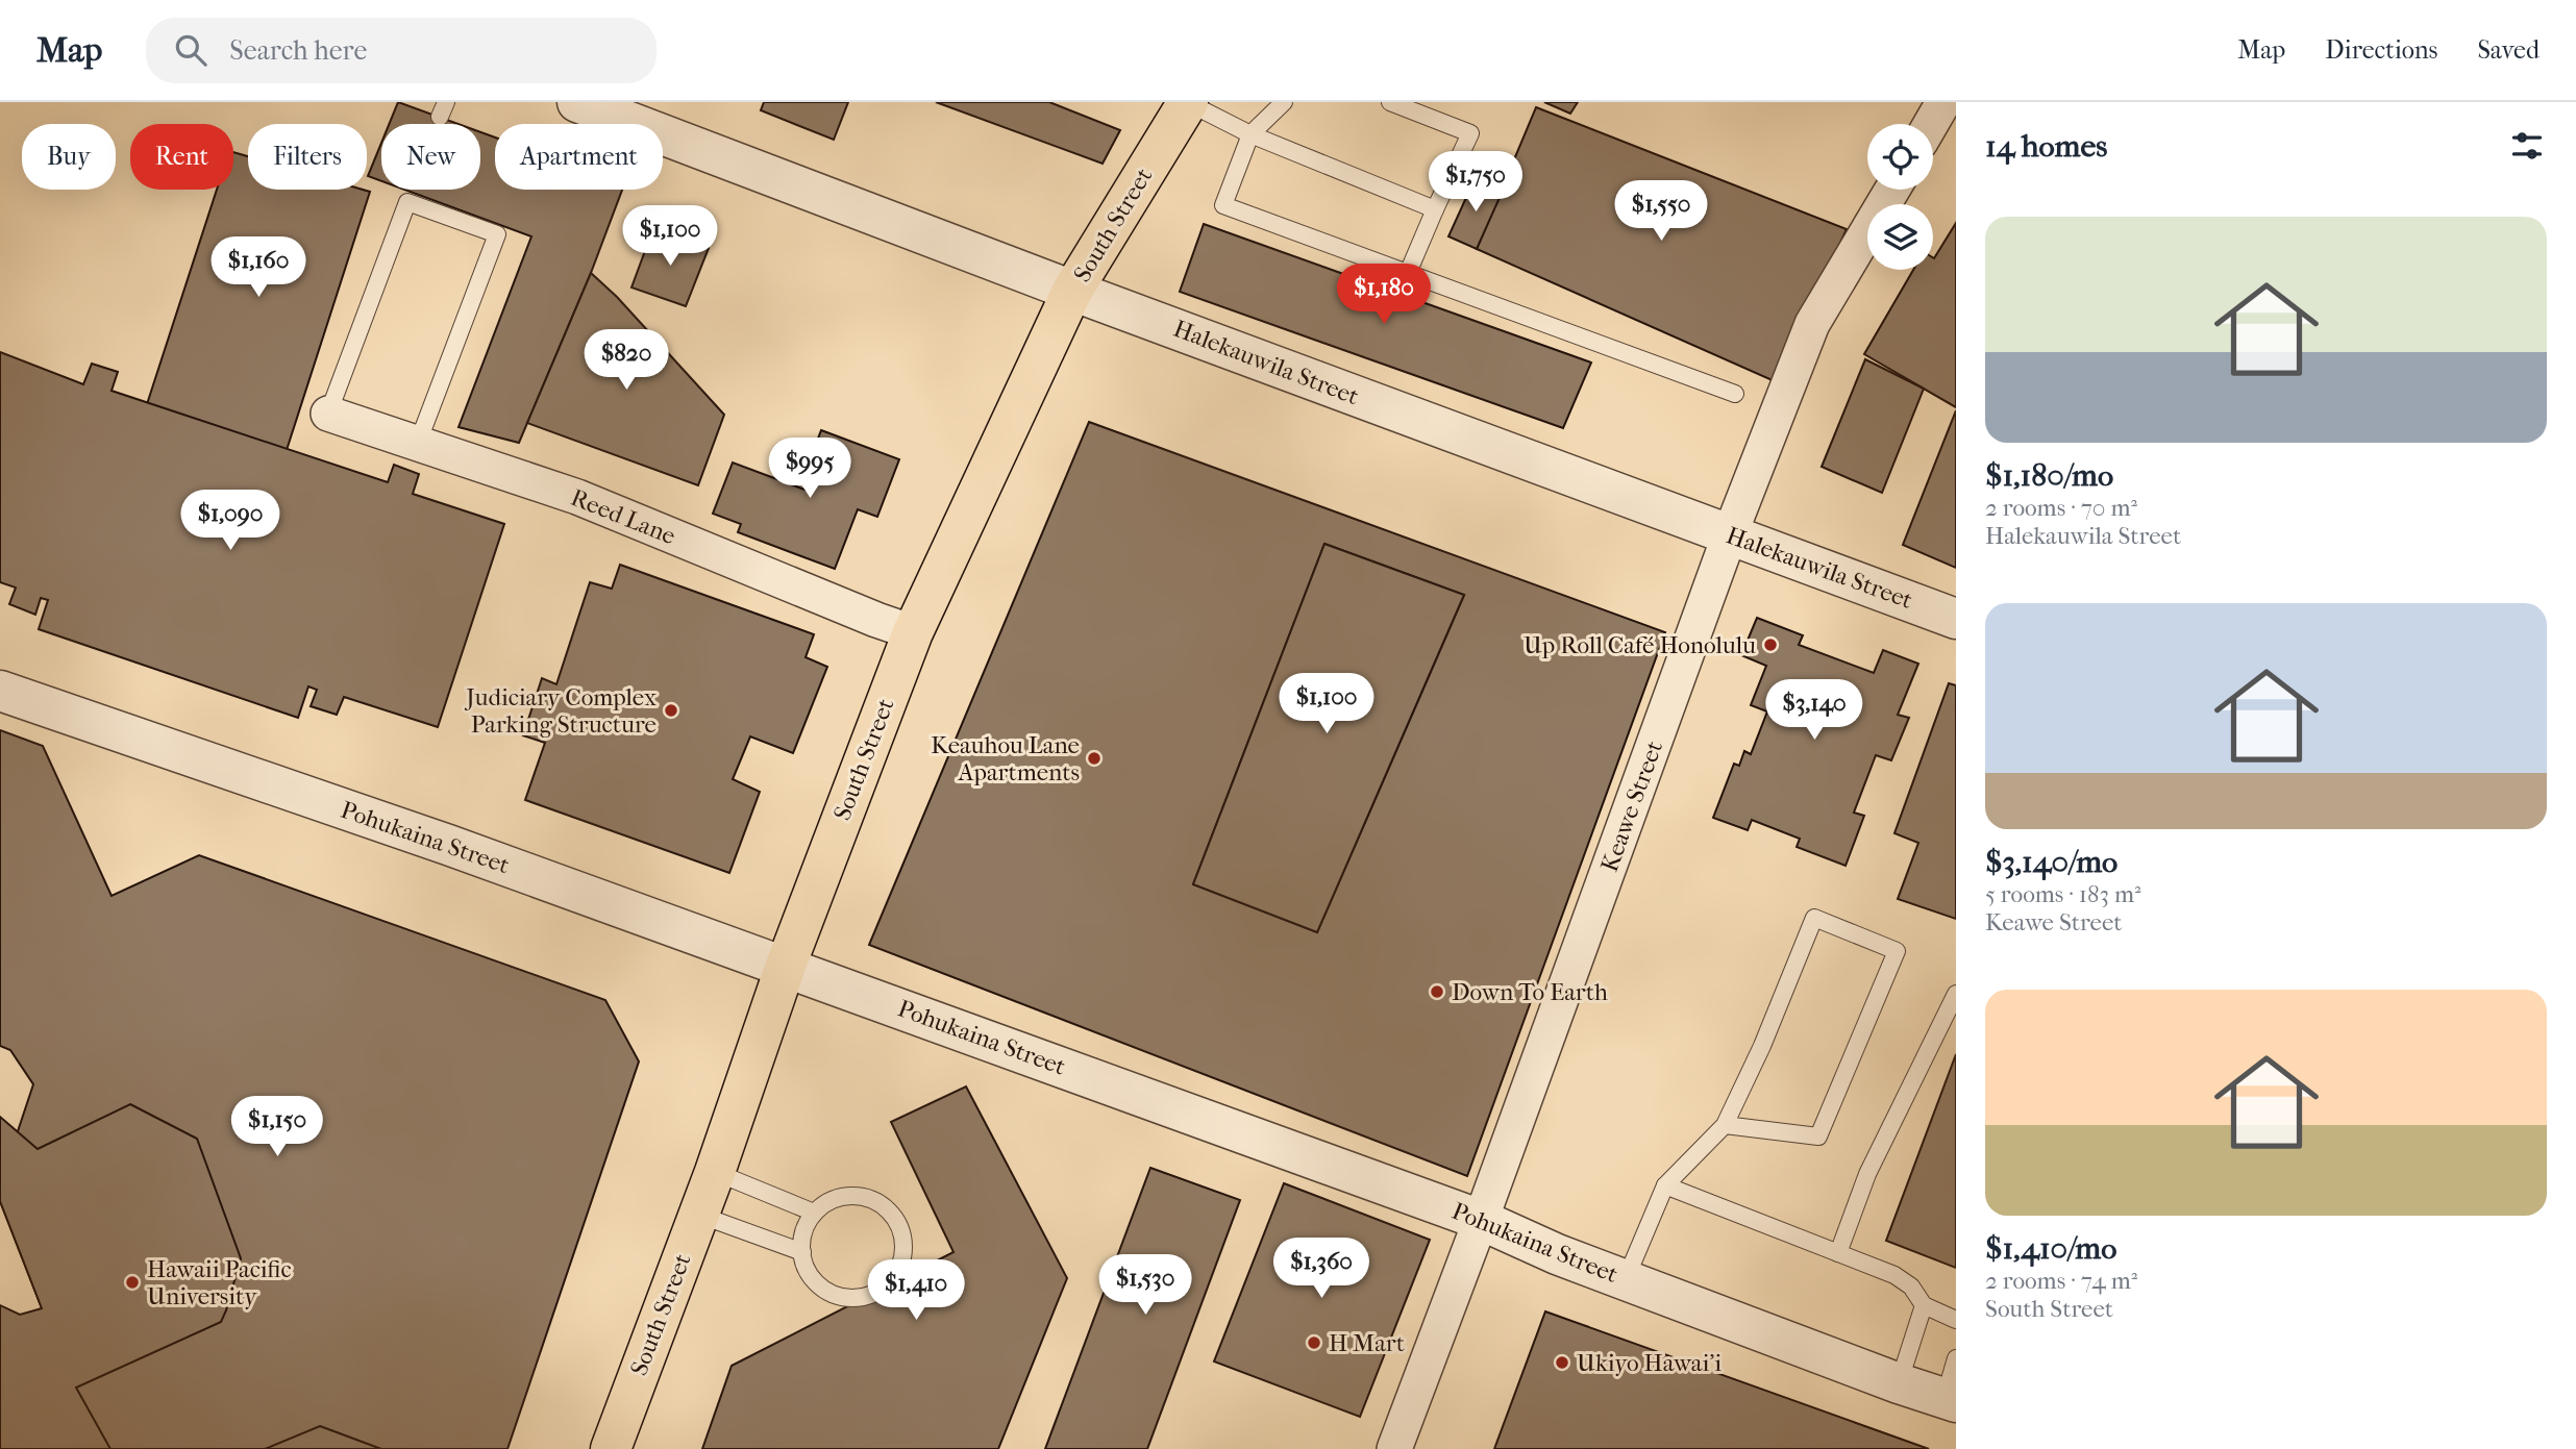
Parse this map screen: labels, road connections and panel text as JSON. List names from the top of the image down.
{
  "streets": {
    "main road": ["South Street"],
    "street": [
      "Halekauwila Street",
      "Reed Lane",
      "Keawe Street",
      "Pohukaina Street"
    ]
  },
  "crossings": [
    ["South Street", "Halekauwila Street"],
    ["South Street", "Reed Lane"],
    ["South Street", "Pohukaina Street"],
    ["Halekauwila Street", "Keawe Street"],
    ["Keawe Street", "Pohukaina Street"]
  ],
  "places": [
    "Up Roll Café Honolulu",
    "Judiciary Complex Parking Structure",
    "Keauhou Lane Apartments",
    "Down To Earth",
    "Hawaii Pacific University",
    "H Mart",
    "Ukiyo Hawai'i"
  ],
  "page": {
    "header": "Map",
    "search": "Search here",
    "nav": ["Map", "Directions", "Saved"],
    "heading": "14 homes",
    "chip": [
      "Buy",
      "Rent",
      "Filters",
      "New",
      "Apartment"
    ],
    "price": [
      "$1,750",
      "$1,550",
      "$1,100",
      "$1,160",
      "$1,180",
      "$820",
      "$995",
      "$1,090",
      "$1,100",
      "$3,140",
      "$1,150",
      "$1,360",
      "$1,530",
      "$1,410"
    ],
    "list": [
      {
        "name": "$1,180/mo",
        "note": "2 rooms · 70 m² · Halekauwila Street"
      },
      {
        "name": "$3,140/mo",
        "note": "5 rooms · 183 m² · Keawe Street"
      },
      {
        "name": "$1,410/mo",
        "note": "2 rooms · 74 m² · South Street"
      }
    ]
  }
}
